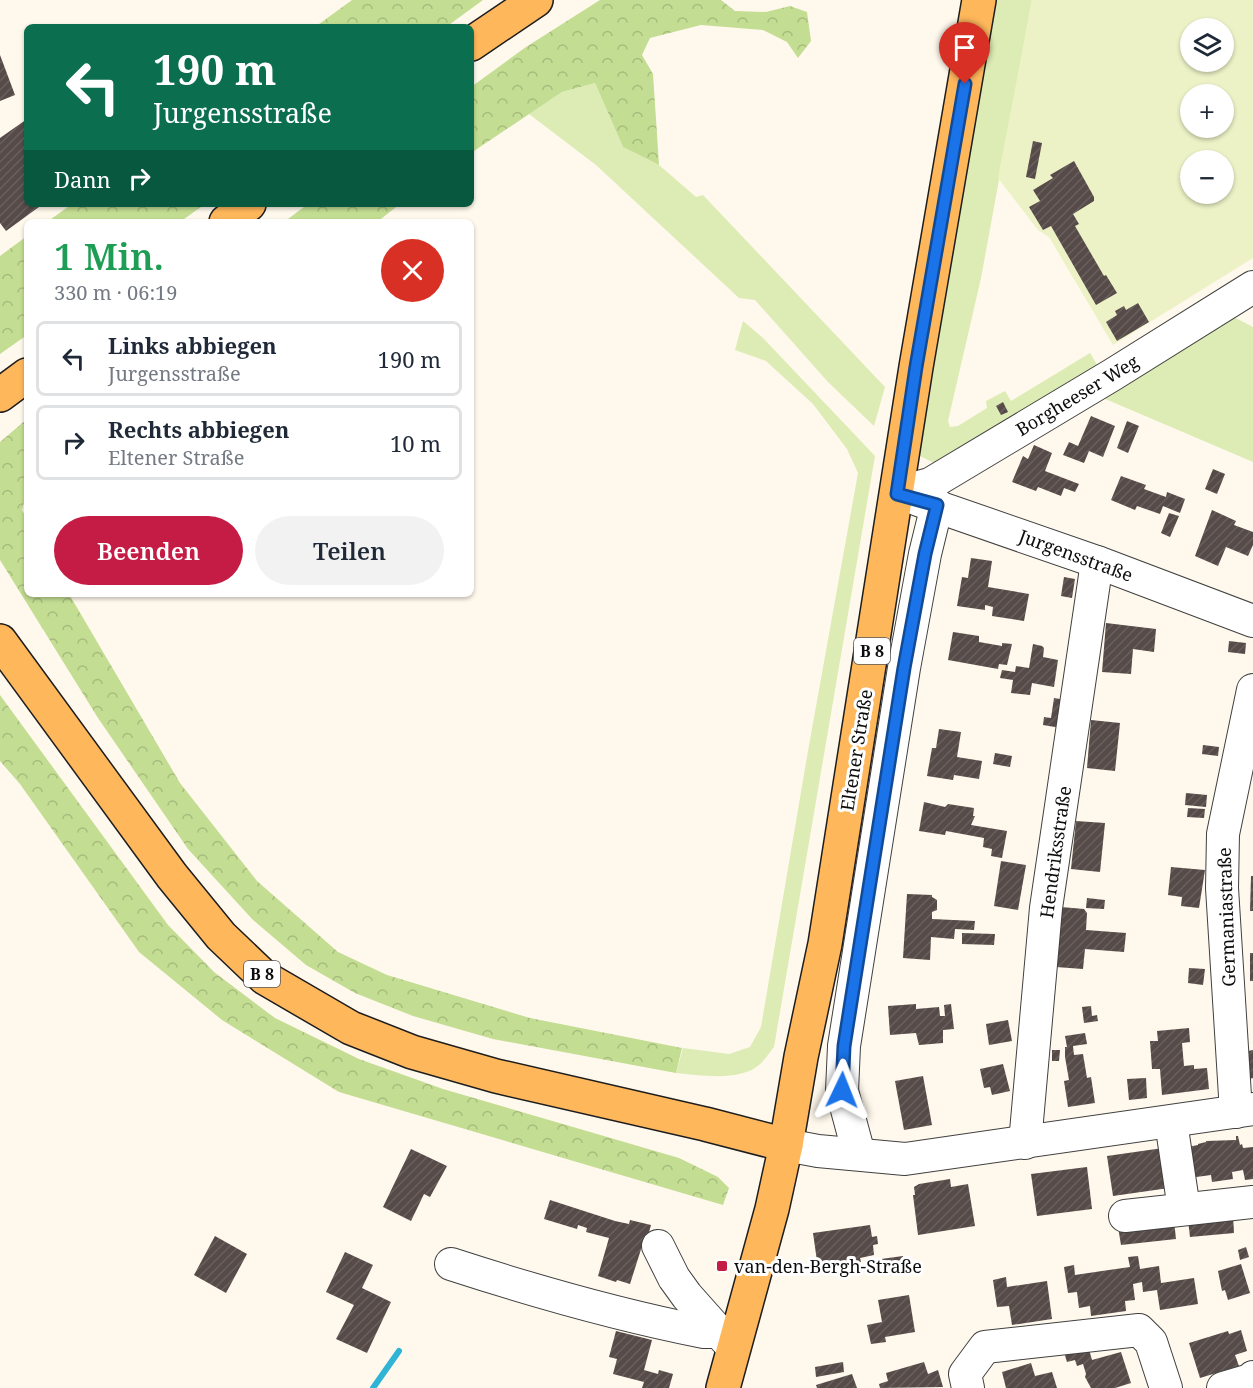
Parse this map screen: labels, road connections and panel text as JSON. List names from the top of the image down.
{
  "streets": {
    "main road": ["B 8", "Eltener Straße"],
    "street": [
      "Borgheeser Weg",
      "Jurgensstraße",
      "Hendriksstraße",
      "Germaniastraße"
    ]
  },
  "crossings": [
    ["Borgheeser Weg", "Jurgensstraße"],
    ["Borgheeser Weg", "Eltener Straße"],
    ["Jurgensstraße", "Eltener Straße"],
    ["Jurgensstraße", "Hendriksstraße"],
    ["B 8", "Eltener Straße"]
  ],
  "places": {
    "transit": ["van-den-Bergh-Straße"]
  },
  "page": {
    "map_buttons": ["+", "−"],
    "turn": ["190 m", "Jurgensstraße"],
    "then": "Dann",
    "heading": ["1 Min.", "330 m · 06:19"],
    "list": [
      {
        "name": "Links abbiegen",
        "note": "Jurgensstraße",
        "value": "190 m"
      },
      {
        "name": "Rechts abbiegen",
        "note": "Eltener Straße",
        "value": "10 m"
      }
    ],
    "buttons": ["Beenden", "Teilen"]
  }
}
